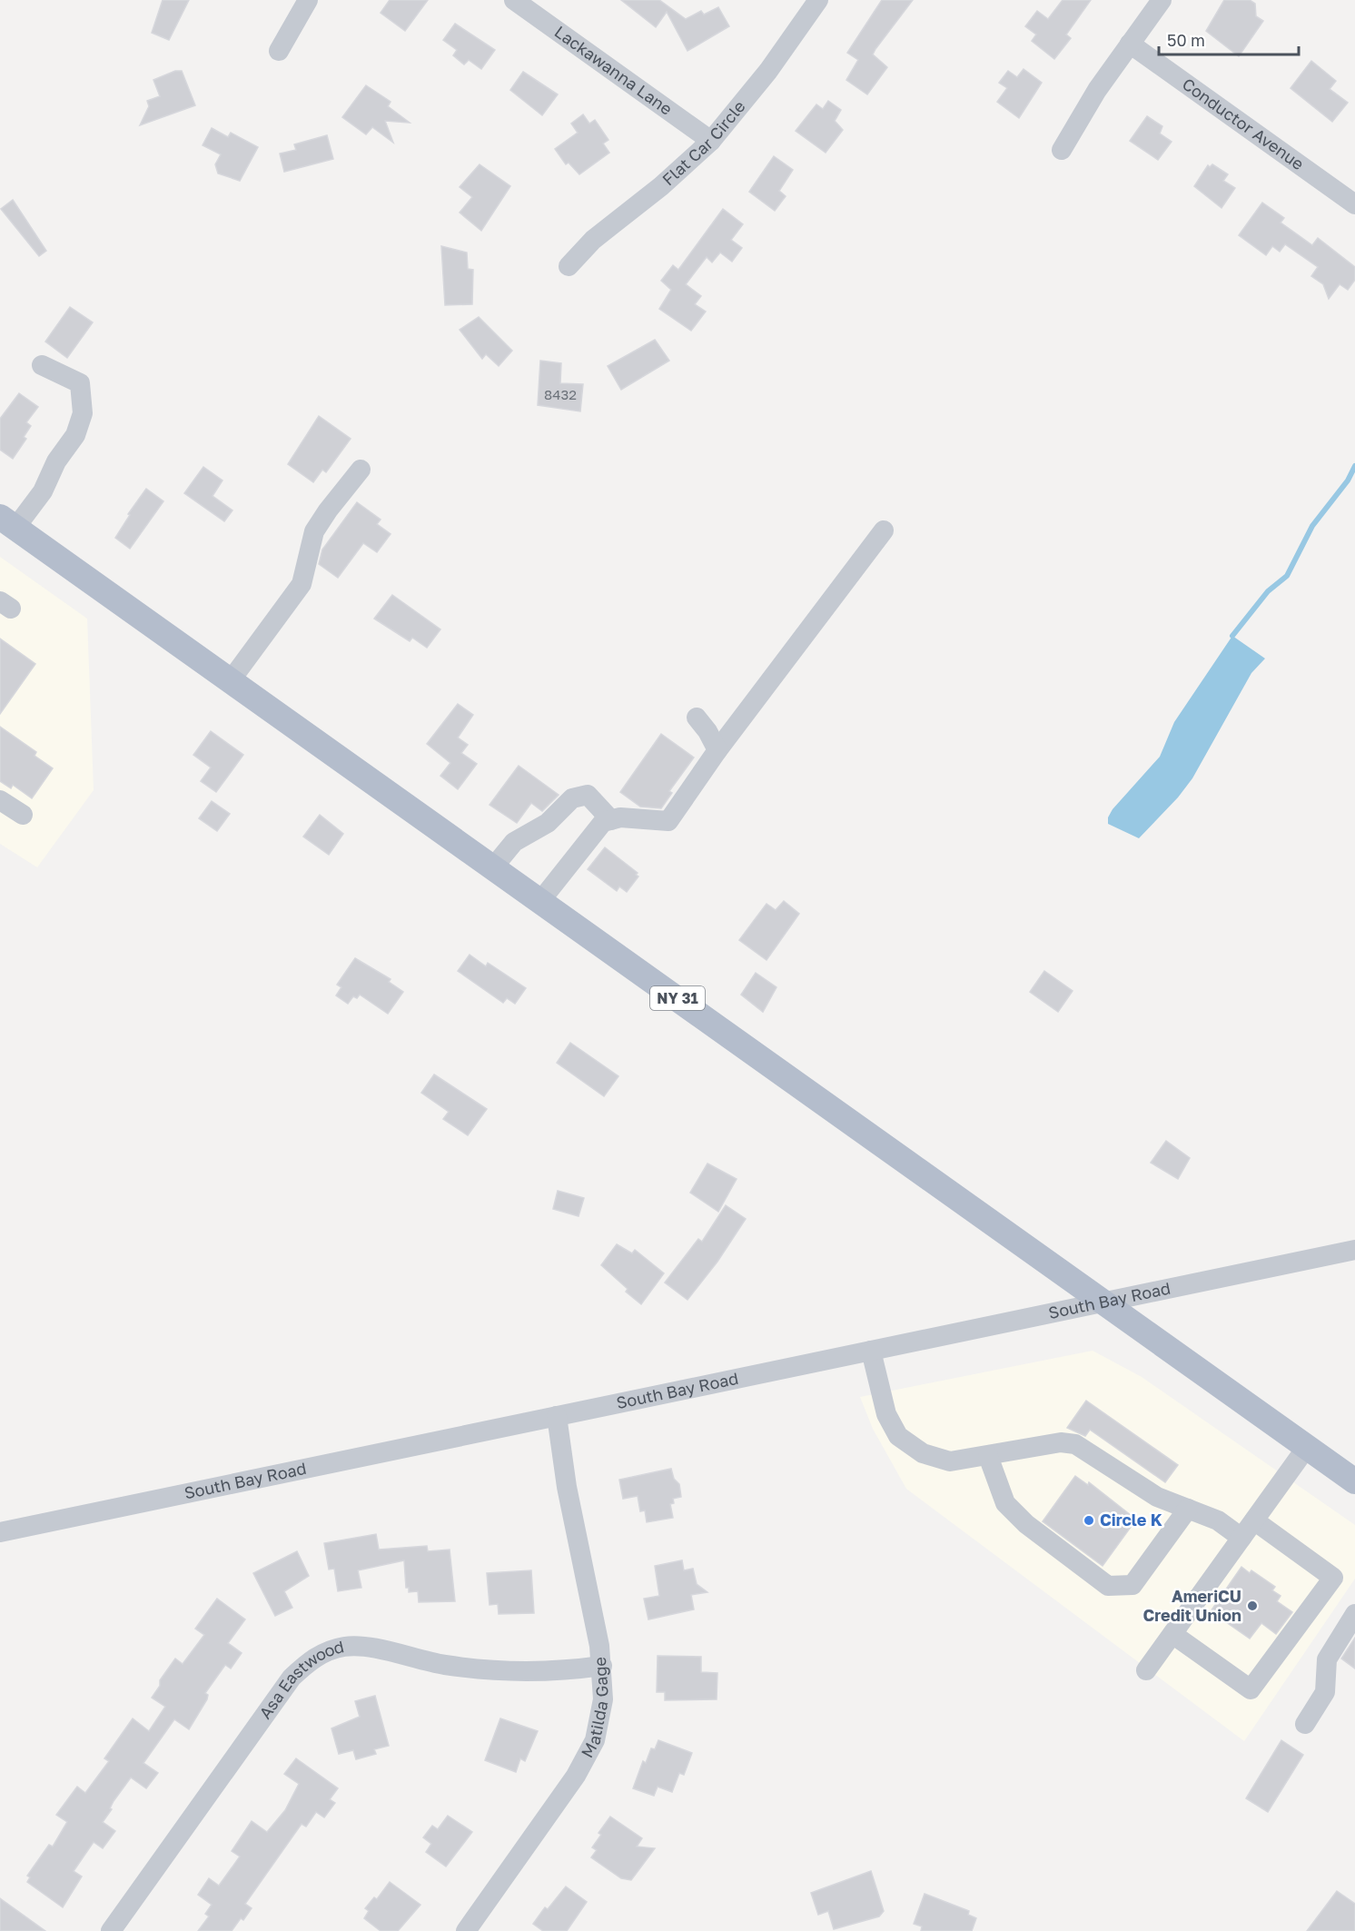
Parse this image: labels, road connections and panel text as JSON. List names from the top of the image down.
{
  "streets": {
    "main road": ["NY 31"],
    "street": [
      "Lackawanna Lane",
      "Conductor Avenue",
      "Flat Car Circle",
      "South Bay Road",
      "Asa Eastwood",
      "Matilda Gage"
    ]
  },
  "crossings": [
    ["Lackawanna Lane", "Flat Car Circle"],
    ["NY 31", "South Bay Road"],
    ["South Bay Road", "Matilda Gage"],
    ["Asa Eastwood", "Matilda Gage"]
  ],
  "places": ["Circle K", "AmeriCU Credit Union"],
  "house_numbers": ["8432"],
  "scale_bar": "50 m"
}
